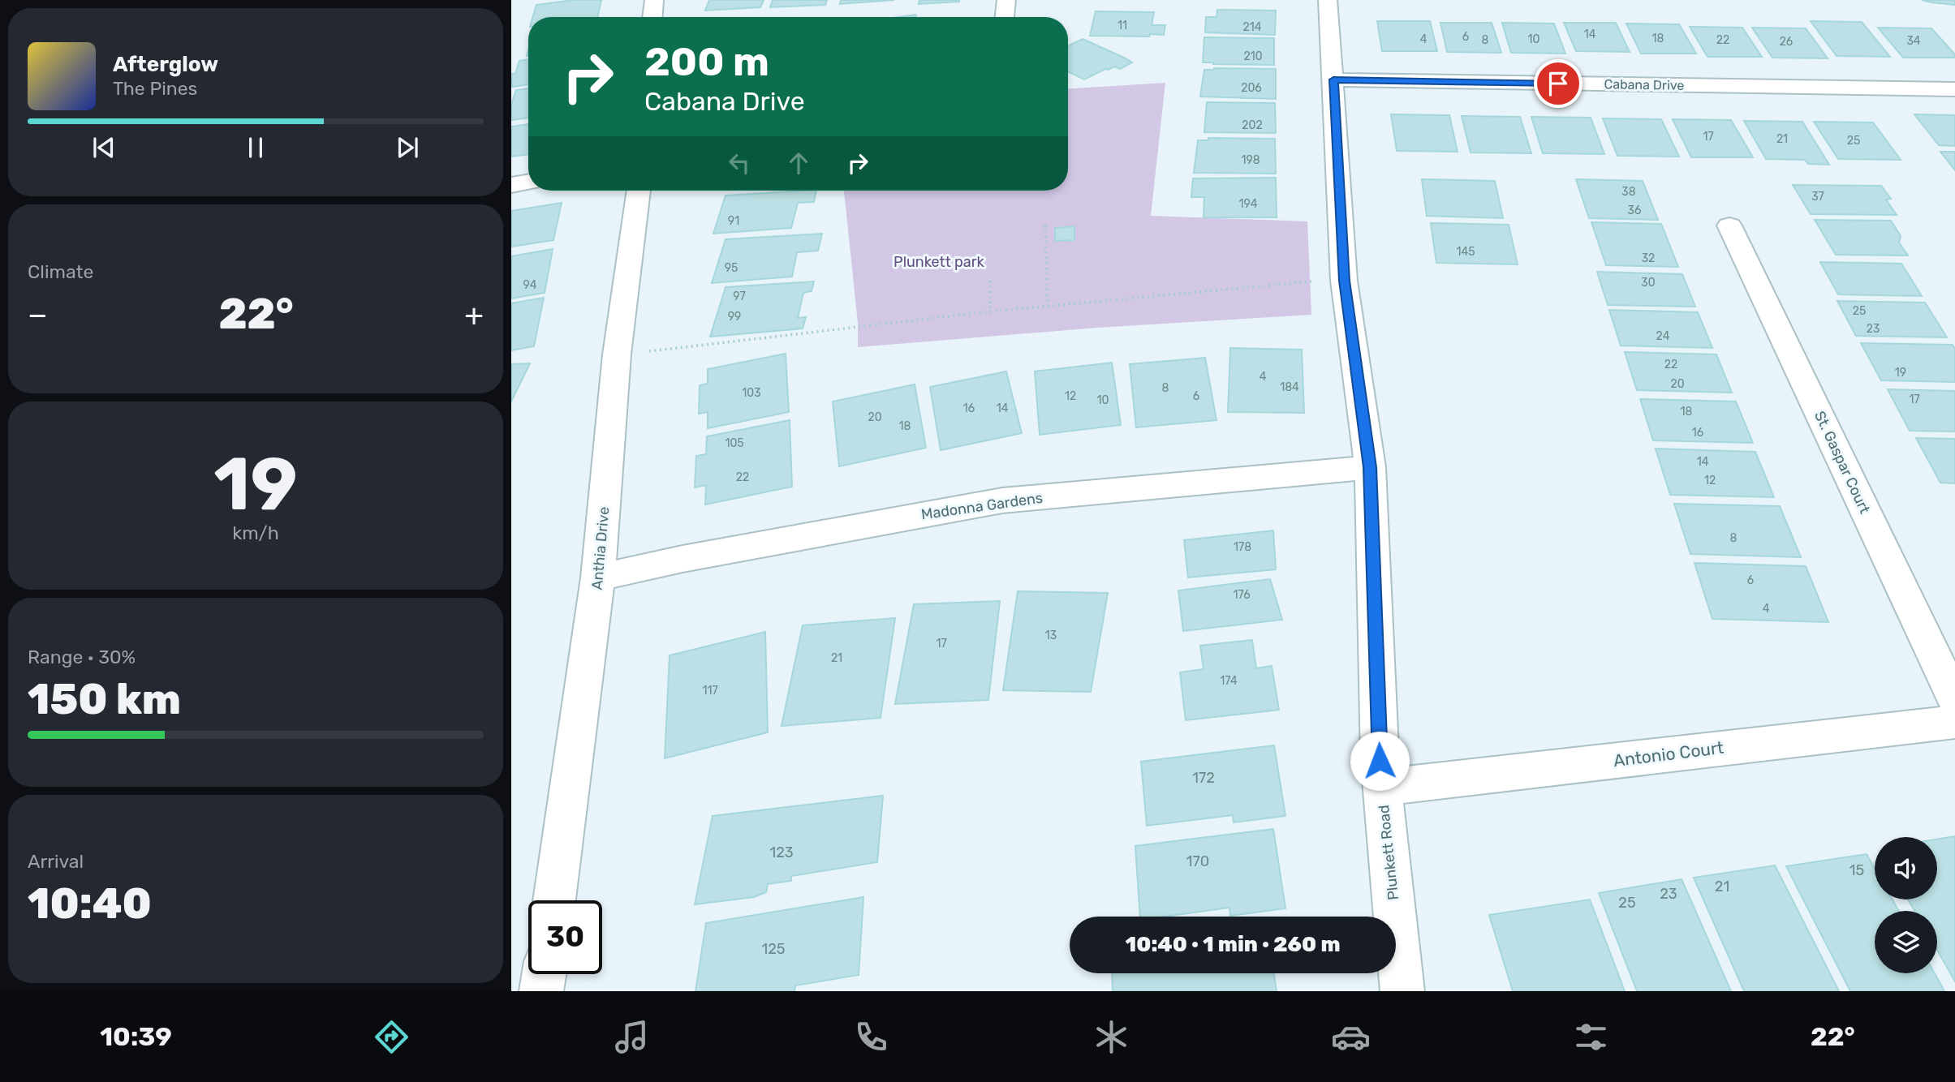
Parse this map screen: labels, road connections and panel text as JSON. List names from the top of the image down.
{
  "streets": {
    "street": [
      "Cabana Drive",
      "St. Gaspar Court",
      "Madonna Gardens",
      "Anthia Drive",
      "Antonio Court",
      "Plunkett Road"
    ]
  },
  "crossings": [
    ["Cabana Drive", "Plunkett Road"],
    ["Madonna Gardens", "Anthia Drive"],
    ["Madonna Gardens", "Plunkett Road"],
    ["Antonio Court", "Plunkett Road"]
  ],
  "parks": ["Plunkett park"],
  "house_numbers": [
    "11",
    "214",
    "14",
    "6",
    "18",
    "4",
    "10",
    "8",
    "22",
    "34",
    "26",
    "210",
    "206",
    "202",
    "17",
    "21",
    "25",
    "198",
    "38",
    "37",
    "194",
    "36",
    "91",
    "145",
    "32",
    "95",
    "30",
    "94",
    "97",
    "25",
    "99",
    "23",
    "24",
    "22",
    "19",
    "4",
    "20",
    "184",
    "8",
    "103",
    "12",
    "6",
    "17",
    "10",
    "16",
    "14",
    "18",
    "20",
    "18",
    "16",
    "105",
    "14",
    "22",
    "12",
    "8",
    "178",
    "6",
    "176",
    "4",
    "13",
    "17",
    "21",
    "174",
    "117",
    "172",
    "123",
    "170",
    "15",
    "21",
    "23",
    "25",
    "125"
  ],
  "page": {
    "turn": ["200 m", "Cabana Drive"],
    "song": ["Afterglow", "The Pines"],
    "tile": [
      "Climate",
      ["19", "km/h"],
      ["Range · 30%", "150 km"],
      ["Arrival", "10:40"]
    ],
    "heat": ["−", "22°", "+"],
    "limit": "30",
    "trip": "10:40 · 1 min · 260 m",
    "tabs": ["10:39", "22°"]
  }
}
